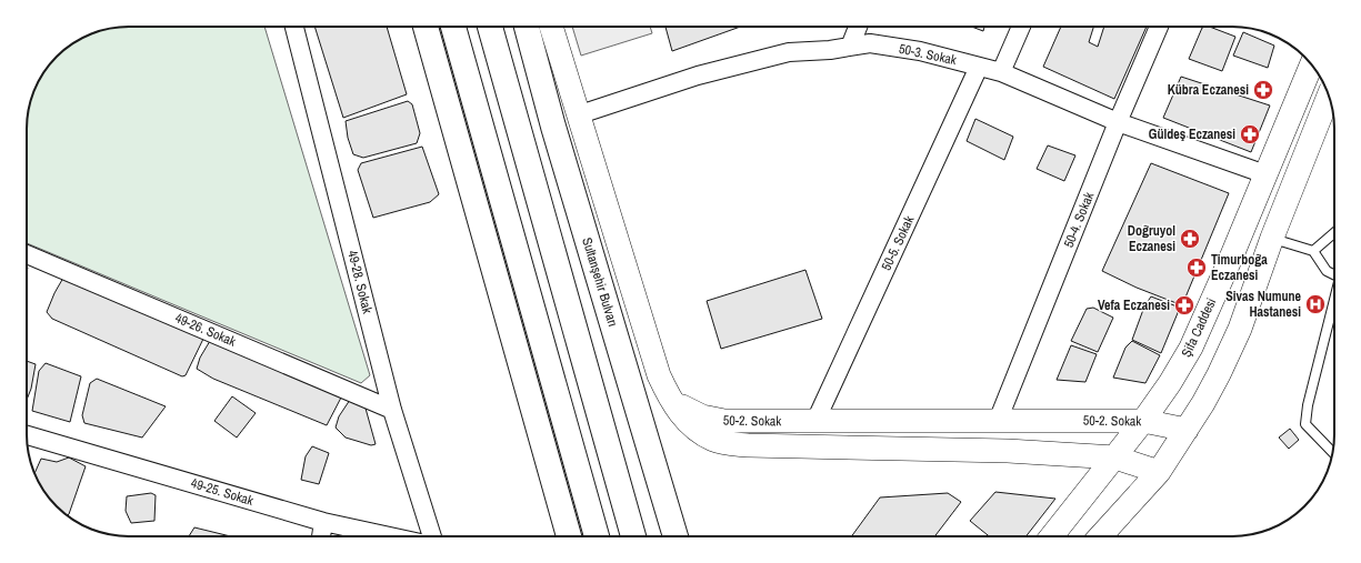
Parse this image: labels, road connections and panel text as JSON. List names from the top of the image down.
{
  "streets": {
    "main road": ["Sultanşehir Bulvarı"],
    "street": [
      "50-3. Sokak",
      "50-4. Sokak",
      "50-5. Sokak",
      "49-28. Sokak",
      "Şifa Caddesi",
      "49-26. Sokak",
      "50-2. Sokak",
      "49-25. Sokak"
    ]
  },
  "crossings": [
    ["50-3. Sokak", "50-4. Sokak"],
    ["50-3. Sokak", "50-5. Sokak"],
    ["50-3. Sokak", "Şifa Caddesi"],
    ["50-4. Sokak", "50-2. Sokak"],
    ["50-5. Sokak", "50-2. Sokak"],
    ["49-28. Sokak", "49-26. Sokak"],
    ["Şifa Caddesi", "50-2. Sokak"]
  ],
  "places": {
    "pharmacy": [
      "Kübra Eczanesi",
      "Güldeş Eczanesi",
      "Doğruyol Eczanesi",
      "Timurboğa Eczanesi",
      "Vefa Eczanesi"
    ],
    "hospital": ["Sivas Numune Hastanesi"]
  }
}
